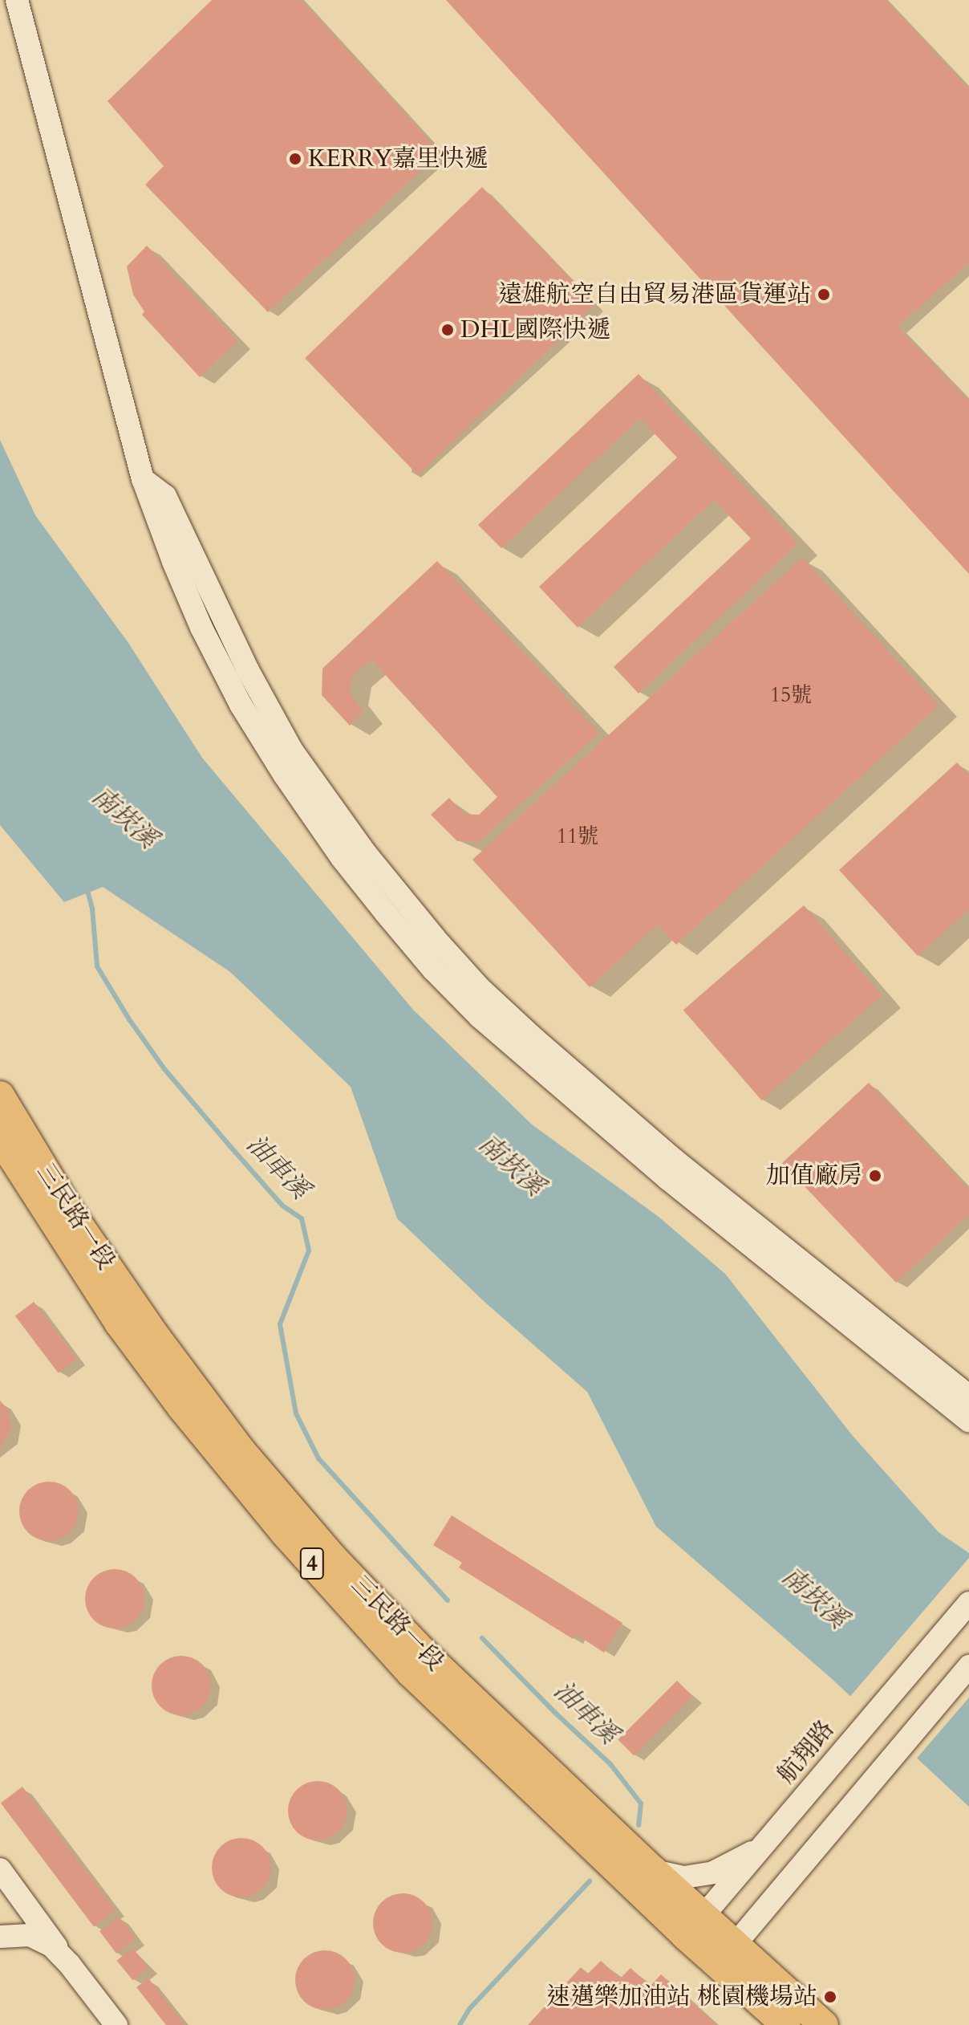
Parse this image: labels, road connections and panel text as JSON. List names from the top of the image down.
{
  "streets": {
    "main road": ["三民路一段", "4"],
    "street": ["航翔路"]
  },
  "crossings": [
    ["三民路一段", "航翔路"]
  ],
  "water": ["南崁溪", "油車溪"],
  "places": [
    "KERRY嘉里快遞",
    "遠雄航空自由貿易港區貨運站",
    "DHL國際快遞",
    "加值廠房",
    "速邁樂加油站 桃園機場站"
  ],
  "house_numbers": ["15號", "11號"]
}
